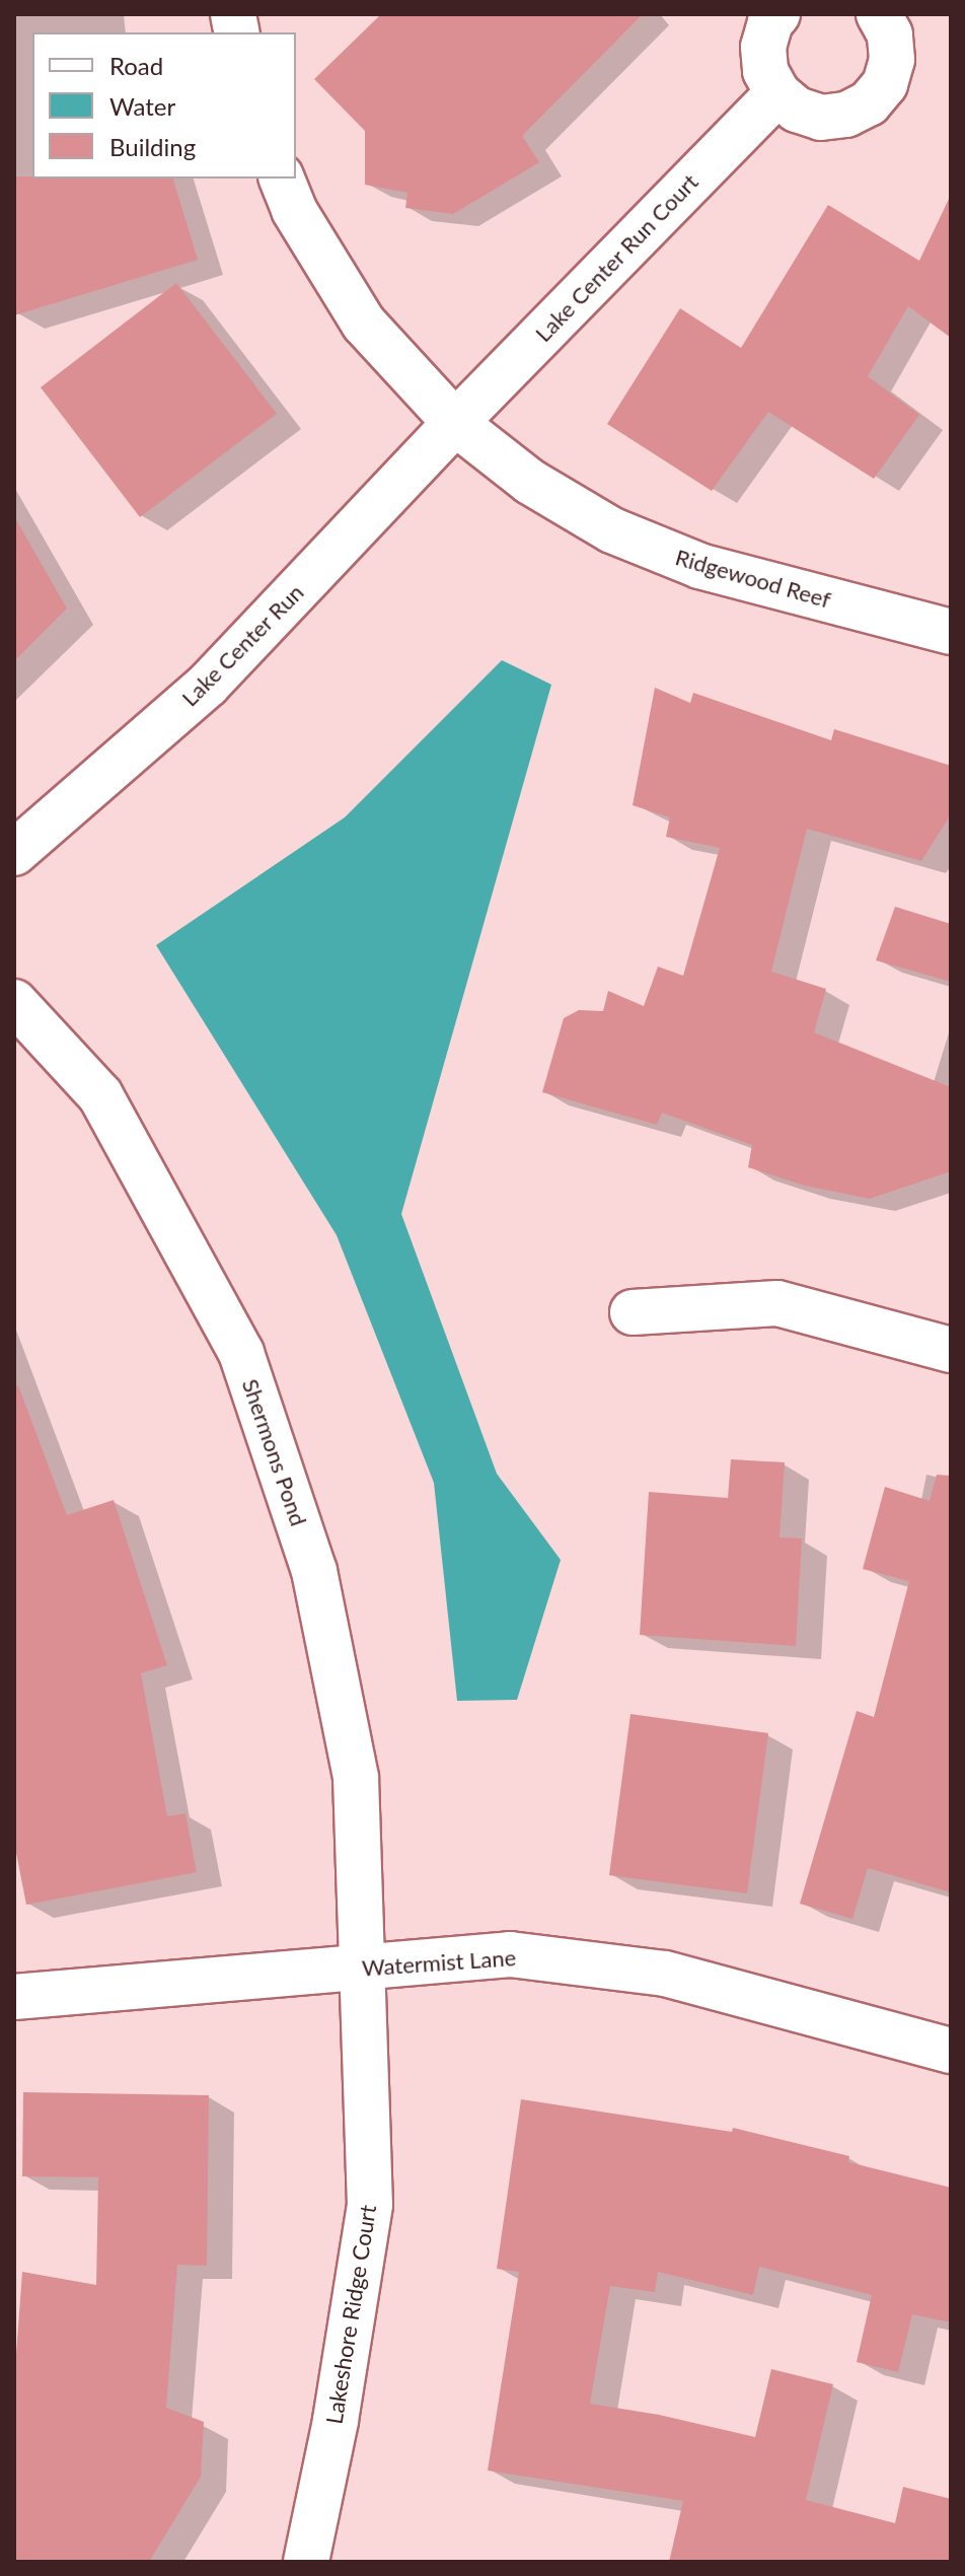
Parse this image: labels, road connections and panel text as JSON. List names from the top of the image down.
{
  "streets": {
    "street": [
      "Lake Center Run Court",
      "Ridgewood Reef",
      "Lake Center Run",
      "Shermons Pond",
      "Watermist Lane",
      "Lakeshore Ridge Court"
    ]
  },
  "crossings": [
    ["Lake Center Run Court", "Ridgewood Reef"],
    ["Lake Center Run Court", "Lake Center Run"],
    ["Ridgewood Reef", "Lake Center Run"],
    ["Shermons Pond", "Watermist Lane"],
    ["Shermons Pond", "Lakeshore Ridge Court"],
    ["Watermist Lane", "Lakeshore Ridge Court"]
  ],
  "legend": ["Road", "Water", "Building"]
}
